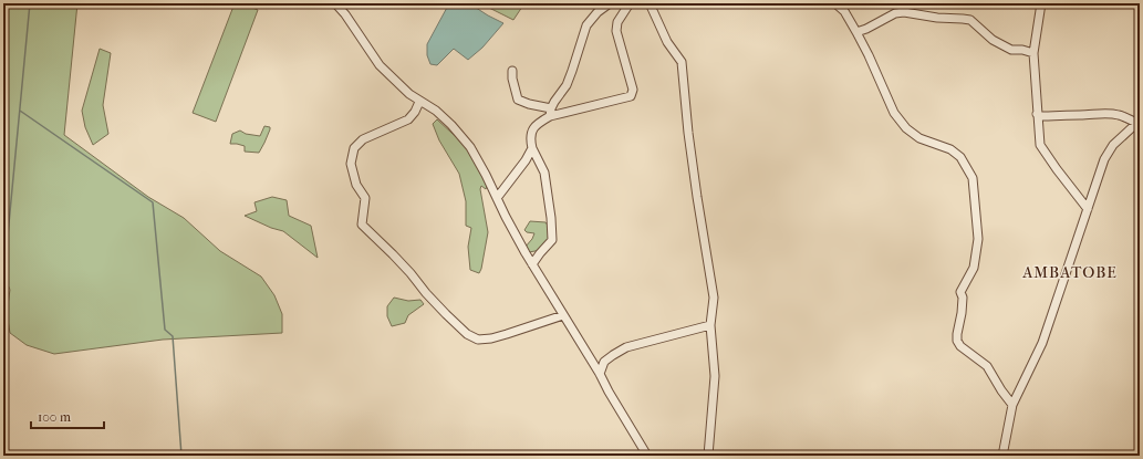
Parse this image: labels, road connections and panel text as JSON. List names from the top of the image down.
{
  "districts": ["AMBATOBE"],
  "scale_bar": "100 m"
}
